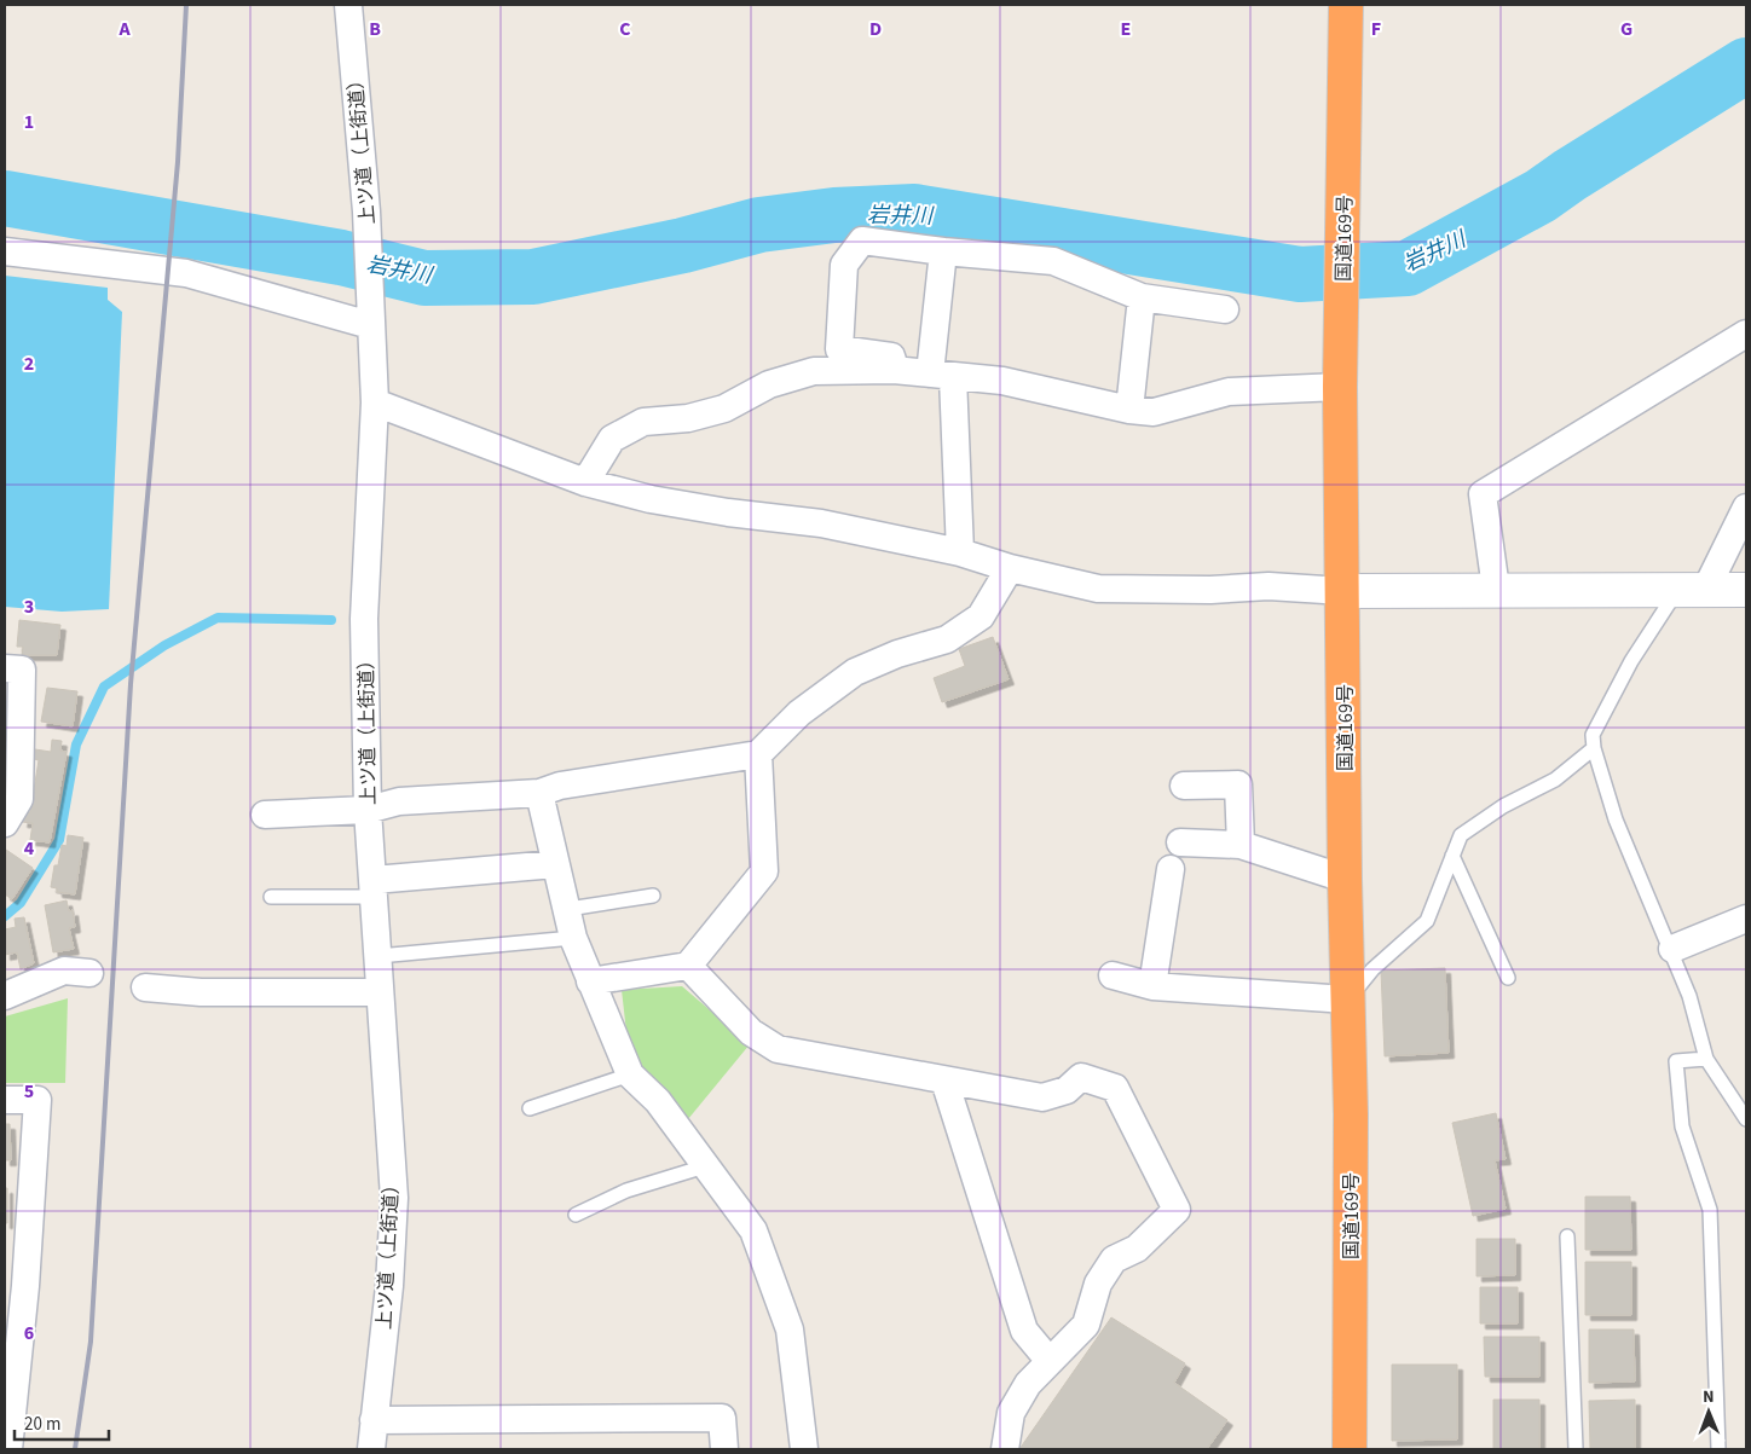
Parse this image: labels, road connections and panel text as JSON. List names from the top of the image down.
{
  "streets": {
    "highway": ["国道169号"],
    "street": ["上ツ道（上街道）"]
  },
  "water": ["岩井川"],
  "scale_bar": "20 m",
  "north": "top",
  "grid": {
    "columns": [
      "A",
      "B",
      "C",
      "D",
      "E",
      "F",
      "G"
    ],
    "rows": [
      "1",
      "2",
      "3",
      "4",
      "5",
      "6"
    ]
  }
}
